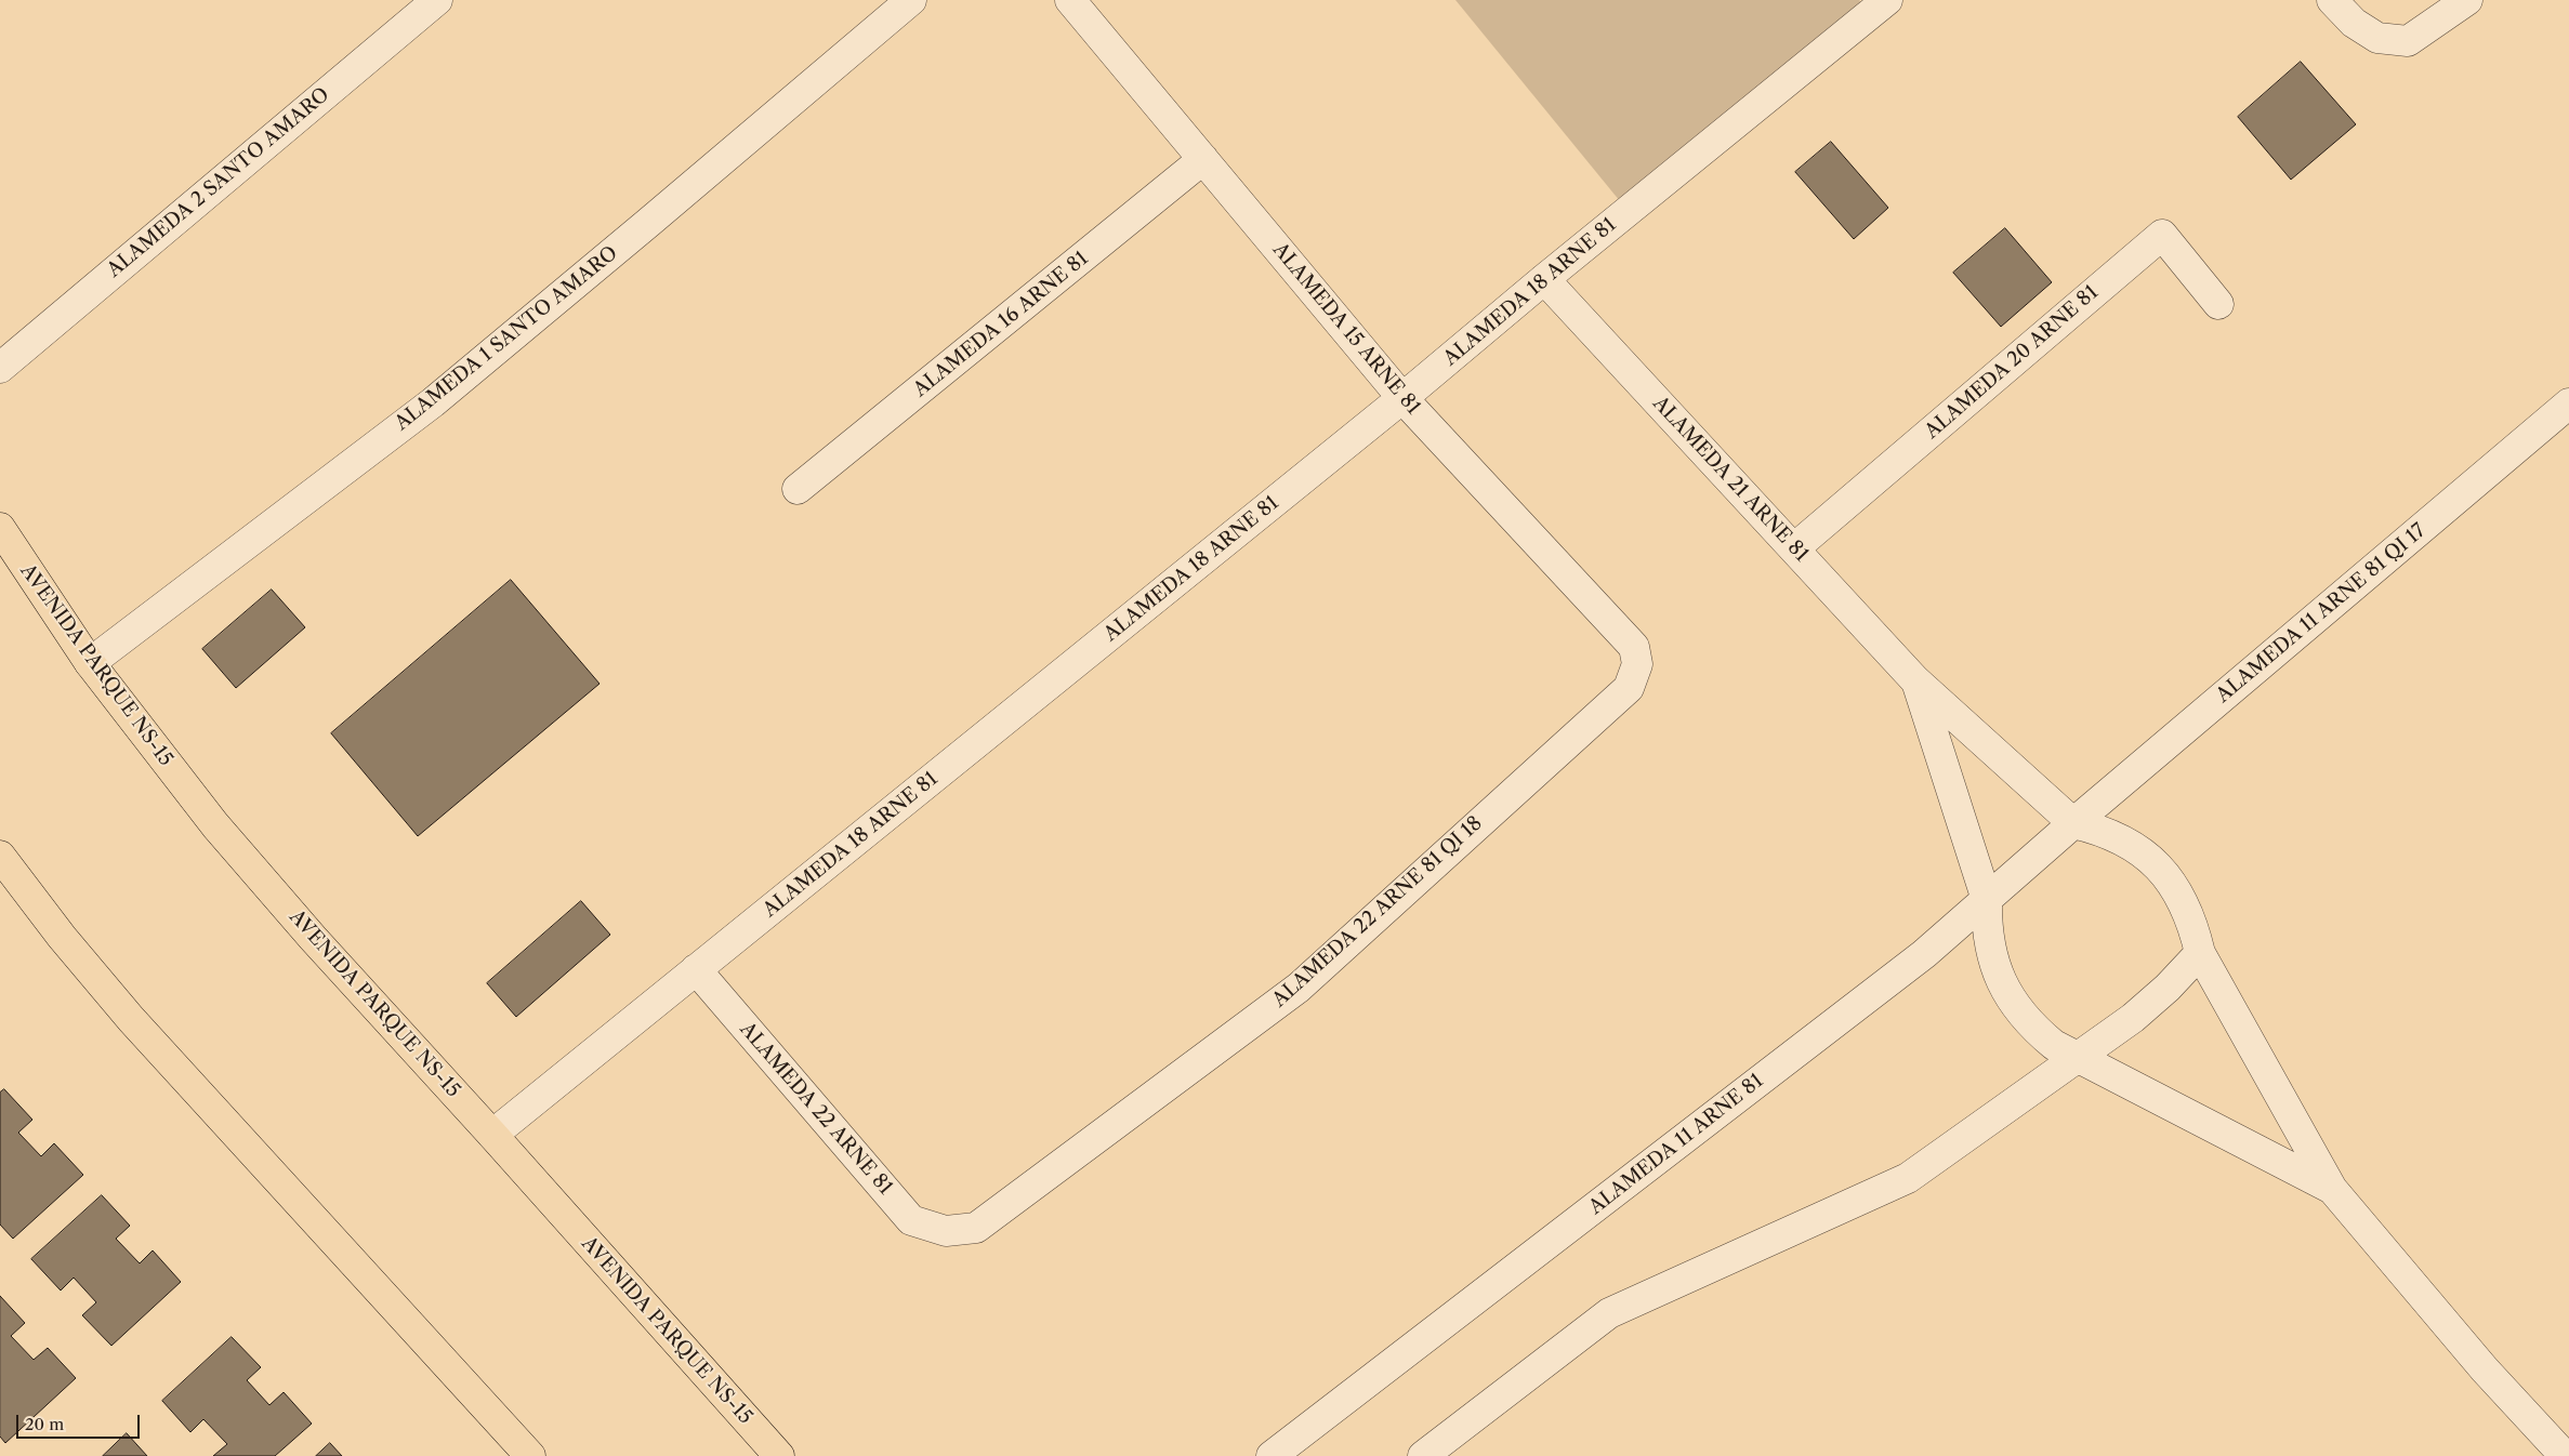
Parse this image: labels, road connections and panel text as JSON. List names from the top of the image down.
{
  "streets": {
    "main road": ["AVENIDA PARQUE NS-15"],
    "street": [
      "ALAMEDA 2 SANTO AMARO",
      "ALAMEDA 18 ARNE 81",
      "ALAMEDA 16 ARNE 81",
      "ALAMEDA 15 ARNE 81",
      "ALAMEDA 1 SANTO AMARO",
      "ALAMEDA 20 ARNE 81",
      "ALAMEDA 21 ARNE 81",
      "ALAMEDA 11 ARNE 81 QI 17",
      "ALAMEDA 22 ARNE 81 QI 18",
      "ALAMEDA 22 ARNE 81",
      "ALAMEDA 11 ARNE 81"
    ]
  },
  "crossings": [
    ["ALAMEDA 18 ARNE 81", "ALAMEDA 15 ARNE 81"],
    ["ALAMEDA 18 ARNE 81", "ALAMEDA 21 ARNE 81"],
    ["ALAMEDA 18 ARNE 81", "AVENIDA PARQUE NS-15"],
    ["ALAMEDA 18 ARNE 81", "ALAMEDA 22 ARNE 81"],
    ["ALAMEDA 16 ARNE 81", "ALAMEDA 15 ARNE 81"],
    ["ALAMEDA 15 ARNE 81", "ALAMEDA 22 ARNE 81 QI 18"],
    ["ALAMEDA 1 SANTO AMARO", "AVENIDA PARQUE NS-15"],
    ["ALAMEDA 20 ARNE 81", "ALAMEDA 21 ARNE 81"],
    ["ALAMEDA 21 ARNE 81", "ALAMEDA 11 ARNE 81 QI 17"],
    ["ALAMEDA 21 ARNE 81", "ALAMEDA 11 ARNE 81"],
    ["ALAMEDA 11 ARNE 81 QI 17", "ALAMEDA 11 ARNE 81"],
    ["ALAMEDA 22 ARNE 81 QI 18", "ALAMEDA 22 ARNE 81"]
  ],
  "scale_bar": "20 m"
}
